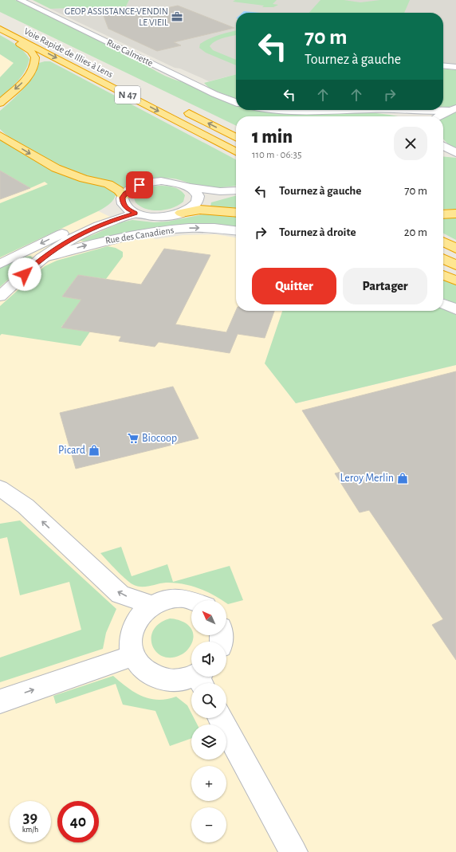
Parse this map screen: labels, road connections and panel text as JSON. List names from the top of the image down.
{
  "streets": {
    "highway": ["N 47"],
    "street": ["Rue Calmette", "Rue des Canadiens"]
  },
  "places": {
    "office": ["GEOP ASSISTANCE-VENDIN LE VIEIL"],
    "supermarket": ["Biocoop"],
    "shop": ["Picard", "Leroy Merlin"]
  },
  "north": "top left",
  "page": {
    "turn": ["70 m", "Tournez à gauche"],
    "heading": ["1 min", "110 m · 06:35"],
    "list": [
      {
        "name": "Tournez à gauche",
        "value": "70 m"
      },
      {
        "name": "Tournez à droite",
        "value": "20 m"
      }
    ],
    "buttons": ["Quitter", "Partager"],
    "map_buttons": ["+", "−"],
    "speed": "39 km/h",
    "limit": "40"
  }
}
